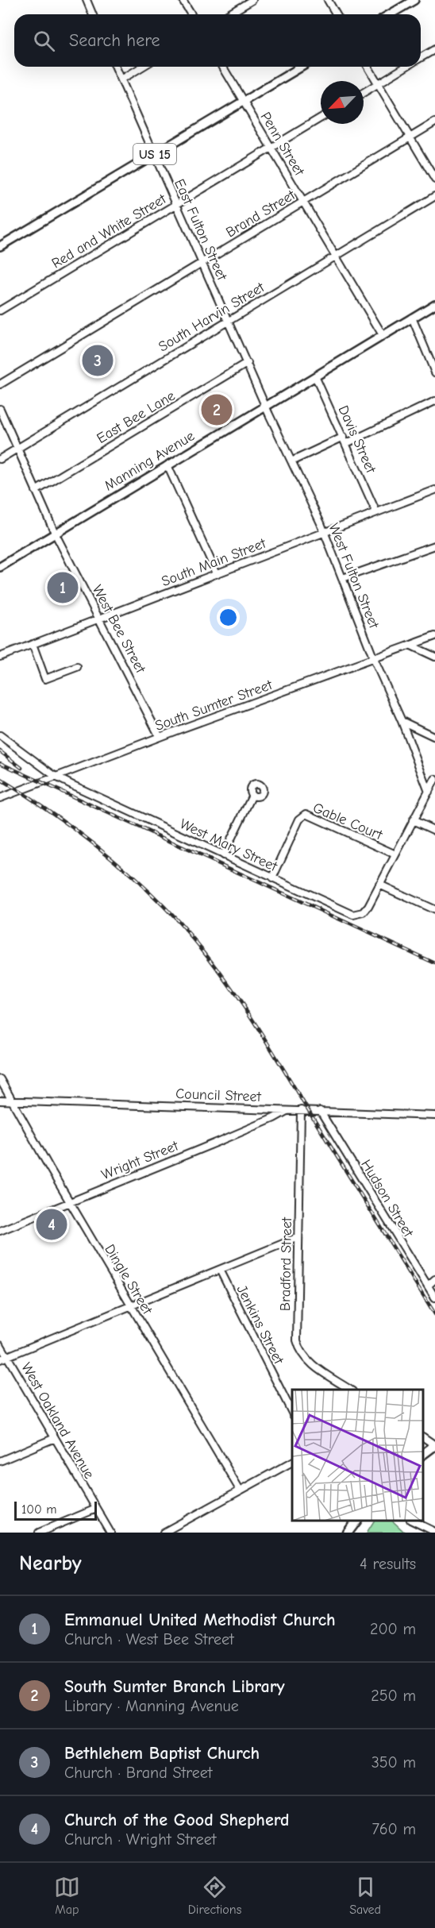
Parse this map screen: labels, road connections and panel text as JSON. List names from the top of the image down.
{
  "streets": {
    "main road": ["US 15", "Manning Avenue"],
    "street": [
      "Penn Street",
      "Brand Street",
      "East Fulton Street",
      "Red and White Street",
      "South Harvin Street",
      "East Bee Lane",
      "Davis Street",
      "South Main Street",
      "West Fulton Street",
      "West Bee Street",
      "South Sumter Street",
      "Gable Court",
      "West Mary Street",
      "Council Street",
      "Wright Street",
      "Hudson Street",
      "Bradford Street",
      "Dingle Street",
      "Jenkins Street",
      "West Oakland Avenue"
    ]
  },
  "crossings": [
    ["Penn Street", "US 15"],
    ["Penn Street", "Brand Street"],
    ["Penn Street", "Red and White Street"],
    ["Penn Street", "South Harvin Street"],
    ["Penn Street", "Manning Avenue"],
    ["US 15", "East Fulton Street"],
    ["Brand Street", "East Fulton Street"],
    ["East Fulton Street", "Red and White Street"],
    ["East Fulton Street", "South Harvin Street"],
    ["East Fulton Street", "East Bee Lane"],
    ["East Fulton Street", "Manning Avenue"],
    ["East Fulton Street", "West Fulton Street"],
    ["South Harvin Street", "West Bee Street"],
    ["East Bee Lane", "West Bee Street"],
    ["Davis Street", "Manning Avenue"],
    ["Davis Street", "South Main Street"],
    ["Manning Avenue", "West Fulton Street"],
    ["Manning Avenue", "West Bee Street"],
    ["South Main Street", "West Fulton Street"],
    ["South Main Street", "West Bee Street"],
    ["West Fulton Street", "South Sumter Street"],
    ["West Fulton Street", "West Mary Street"],
    ["West Bee Street", "South Sumter Street"],
    ["South Sumter Street", "West Mary Street"],
    ["Gable Court", "West Mary Street"],
    ["Council Street", "Wright Street"],
    ["Council Street", "Hudson Street"],
    ["Council Street", "Bradford Street"],
    ["Council Street", "Dingle Street"],
    ["Wright Street", "Dingle Street"]
  ],
  "scale_bar": "100 m",
  "north": "bottom left",
  "page": {
    "search": "Search here",
    "pins": [
      "3",
      "2",
      "1",
      "4"
    ],
    "scale": "100 m",
    "heading": ["Nearby", "4 results"],
    "list": [
      {
        "mark": "1",
        "name": "Emmanuel United Methodist Church",
        "note": "Church · West Bee Street",
        "value": "200 m"
      },
      {
        "mark": "2",
        "name": "South Sumter Branch Library",
        "note": "Library · Manning Avenue",
        "value": "250 m"
      },
      {
        "mark": "3",
        "name": "Bethlehem Baptist Church",
        "note": "Church · Brand Street",
        "value": "350 m"
      },
      {
        "mark": "4",
        "name": "Church of the Good Shepherd",
        "note": "Church · Wright Street",
        "value": "760 m"
      }
    ],
    "nav": ["Map", "Directions", "Saved"]
  }
}
